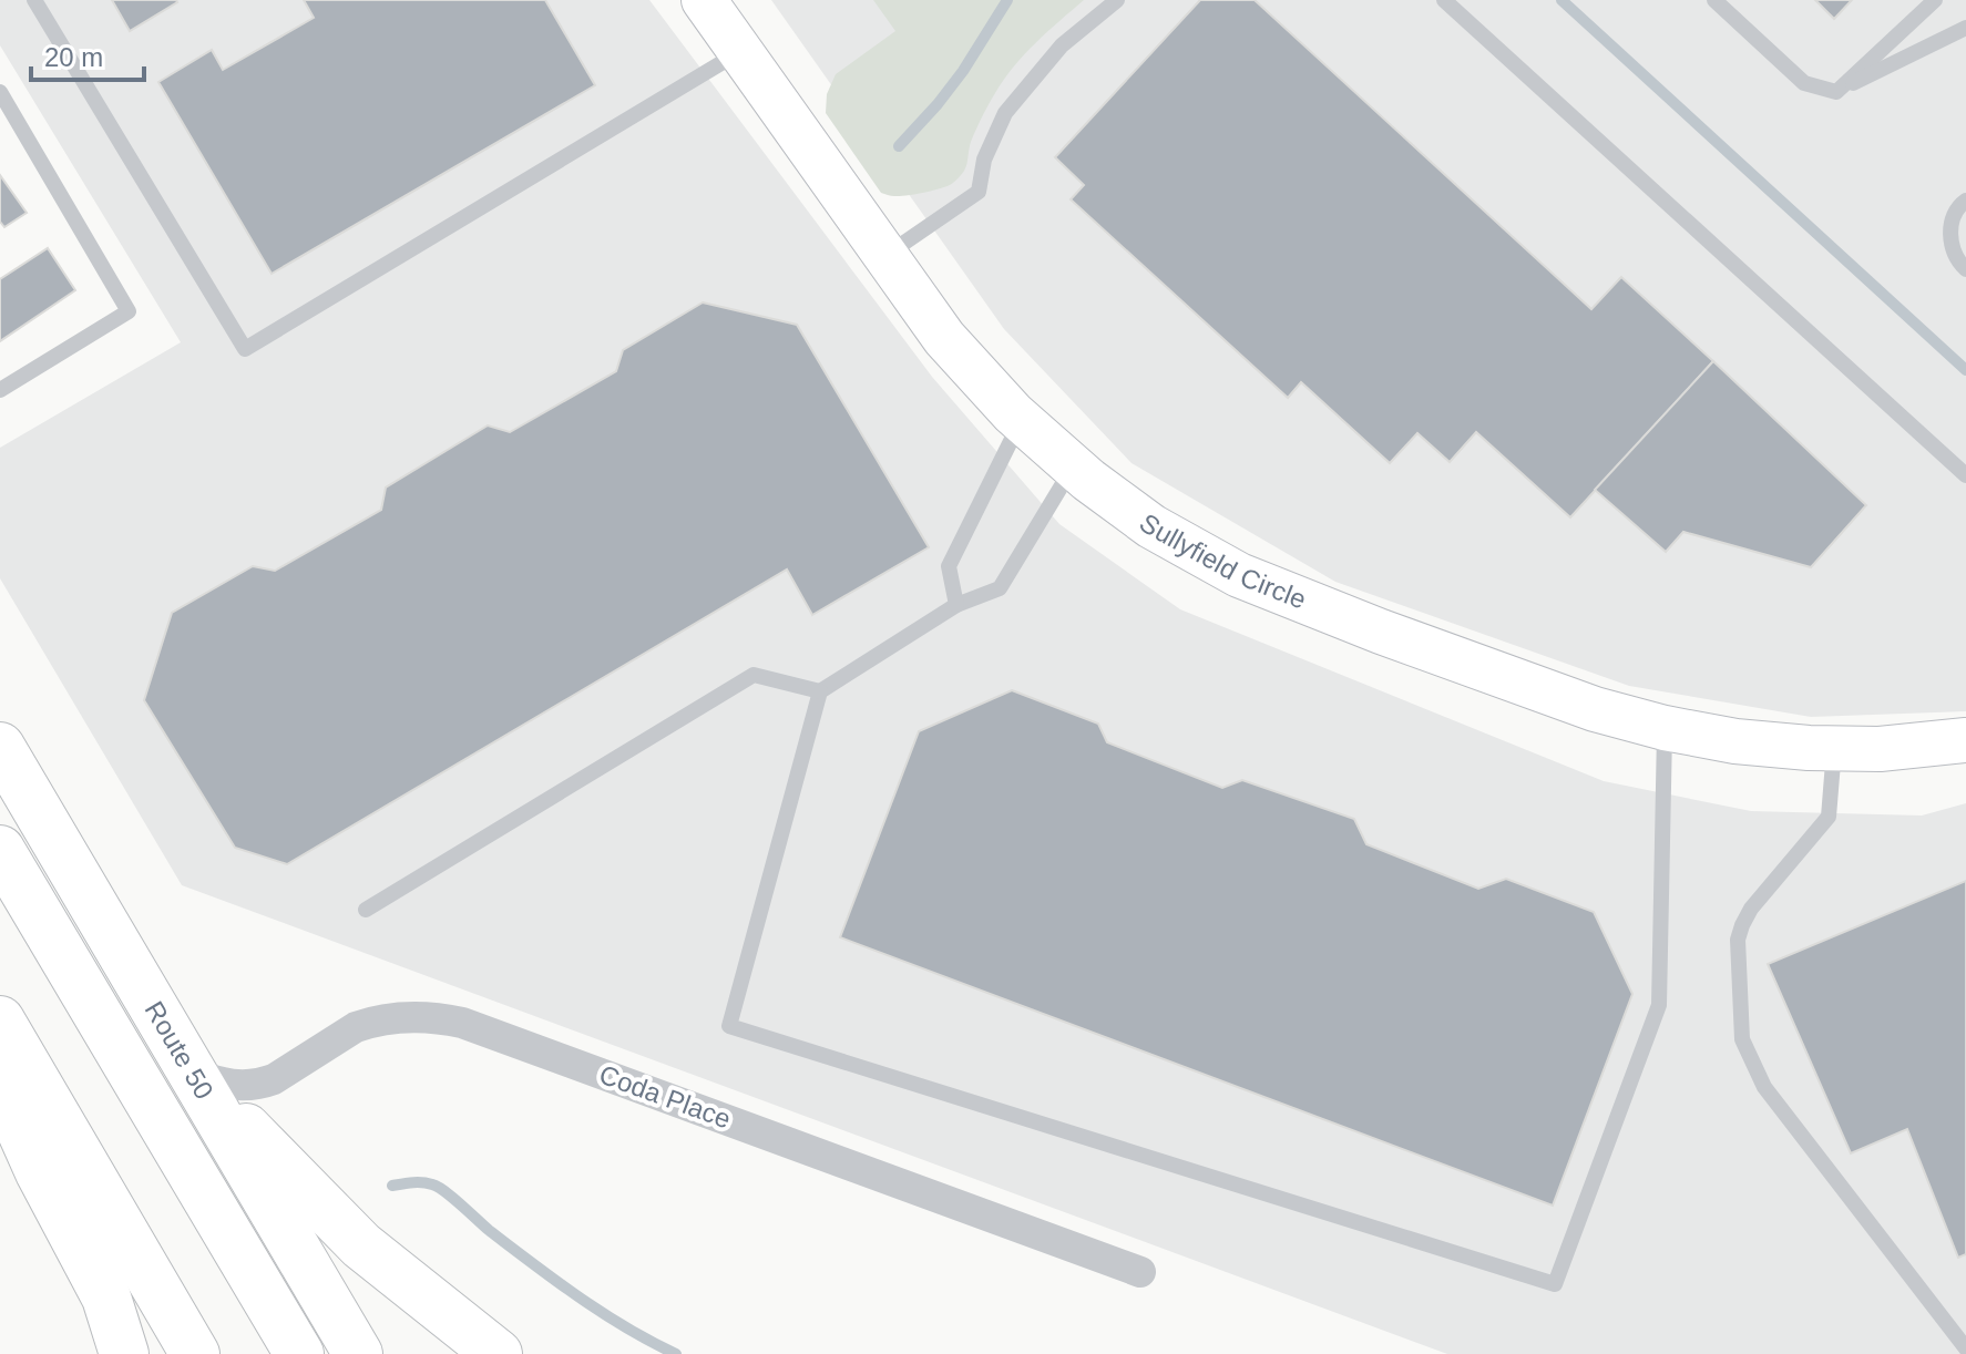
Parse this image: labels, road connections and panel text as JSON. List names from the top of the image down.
{
  "streets": {
    "highway": ["Route 50"],
    "street": ["Sullyfield Circle", "Coda Place"]
  },
  "crossings": [
    ["Route 50", "Coda Place"]
  ],
  "scale_bar": "20 m"
}
